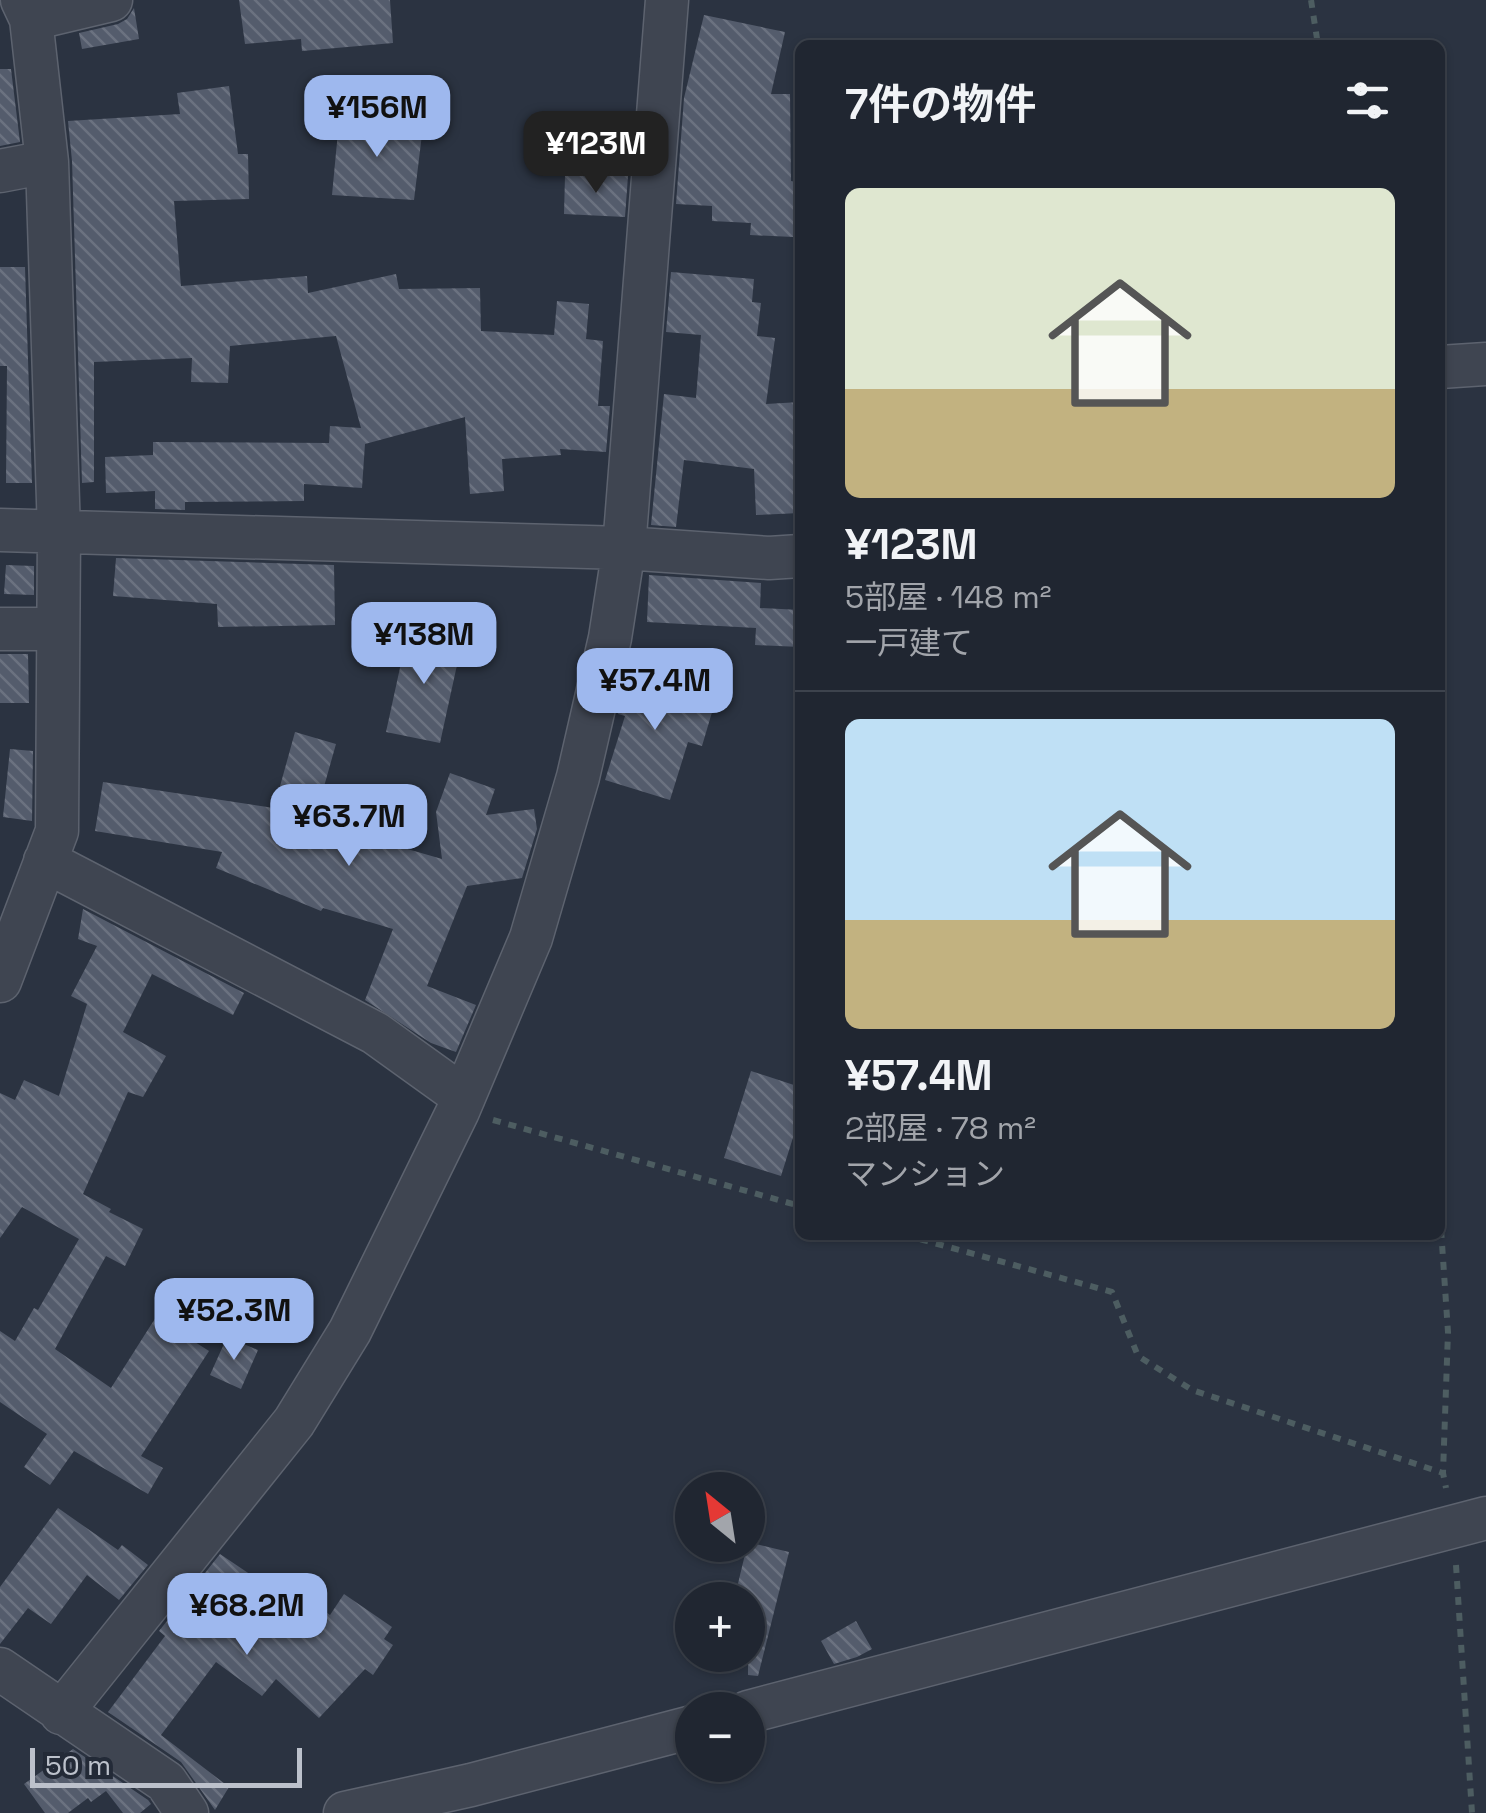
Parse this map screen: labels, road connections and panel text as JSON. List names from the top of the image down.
{
  "scale_bar": "50 m",
  "north": "top left",
  "page": {
    "heading": "7件の物件",
    "price": [
      "¥156M",
      "¥123M",
      "¥138M",
      "¥57.4M",
      "¥63.7M",
      "¥52.3M",
      "¥68.2M"
    ],
    "list": [
      {
        "name": "¥123M",
        "note": "5部屋 · 148 m² · 一戸建て"
      },
      {
        "name": "¥57.4M",
        "note": "2部屋 · 78 m² · マンション"
      }
    ],
    "map_buttons": ["+", "−"],
    "scale": "50 m"
  }
}
